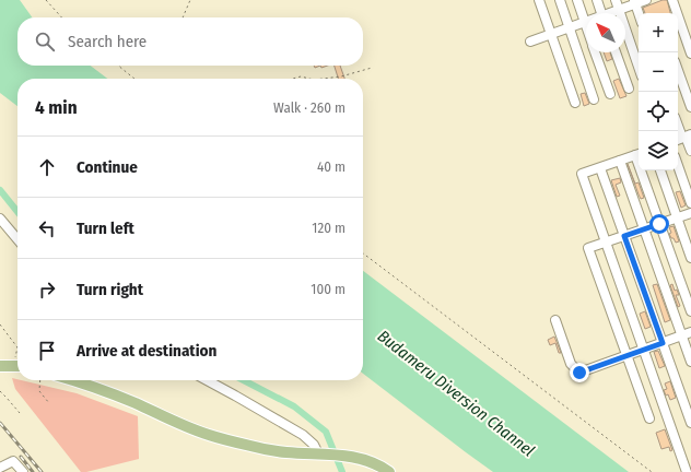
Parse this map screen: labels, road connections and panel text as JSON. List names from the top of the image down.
{
  "water": ["Budameru Diversion Channel"],
  "north": "top left",
  "page": {
    "map_buttons": ["+", "−"],
    "search": "Search here",
    "heading": ["4 min", "Walk · 260 m"],
    "list": [
      ["Continue", "40 m"],
      ["Turn left", "120 m"],
      ["Turn right", "100 m"],
      "Arrive at destination"
    ]
  }
}
